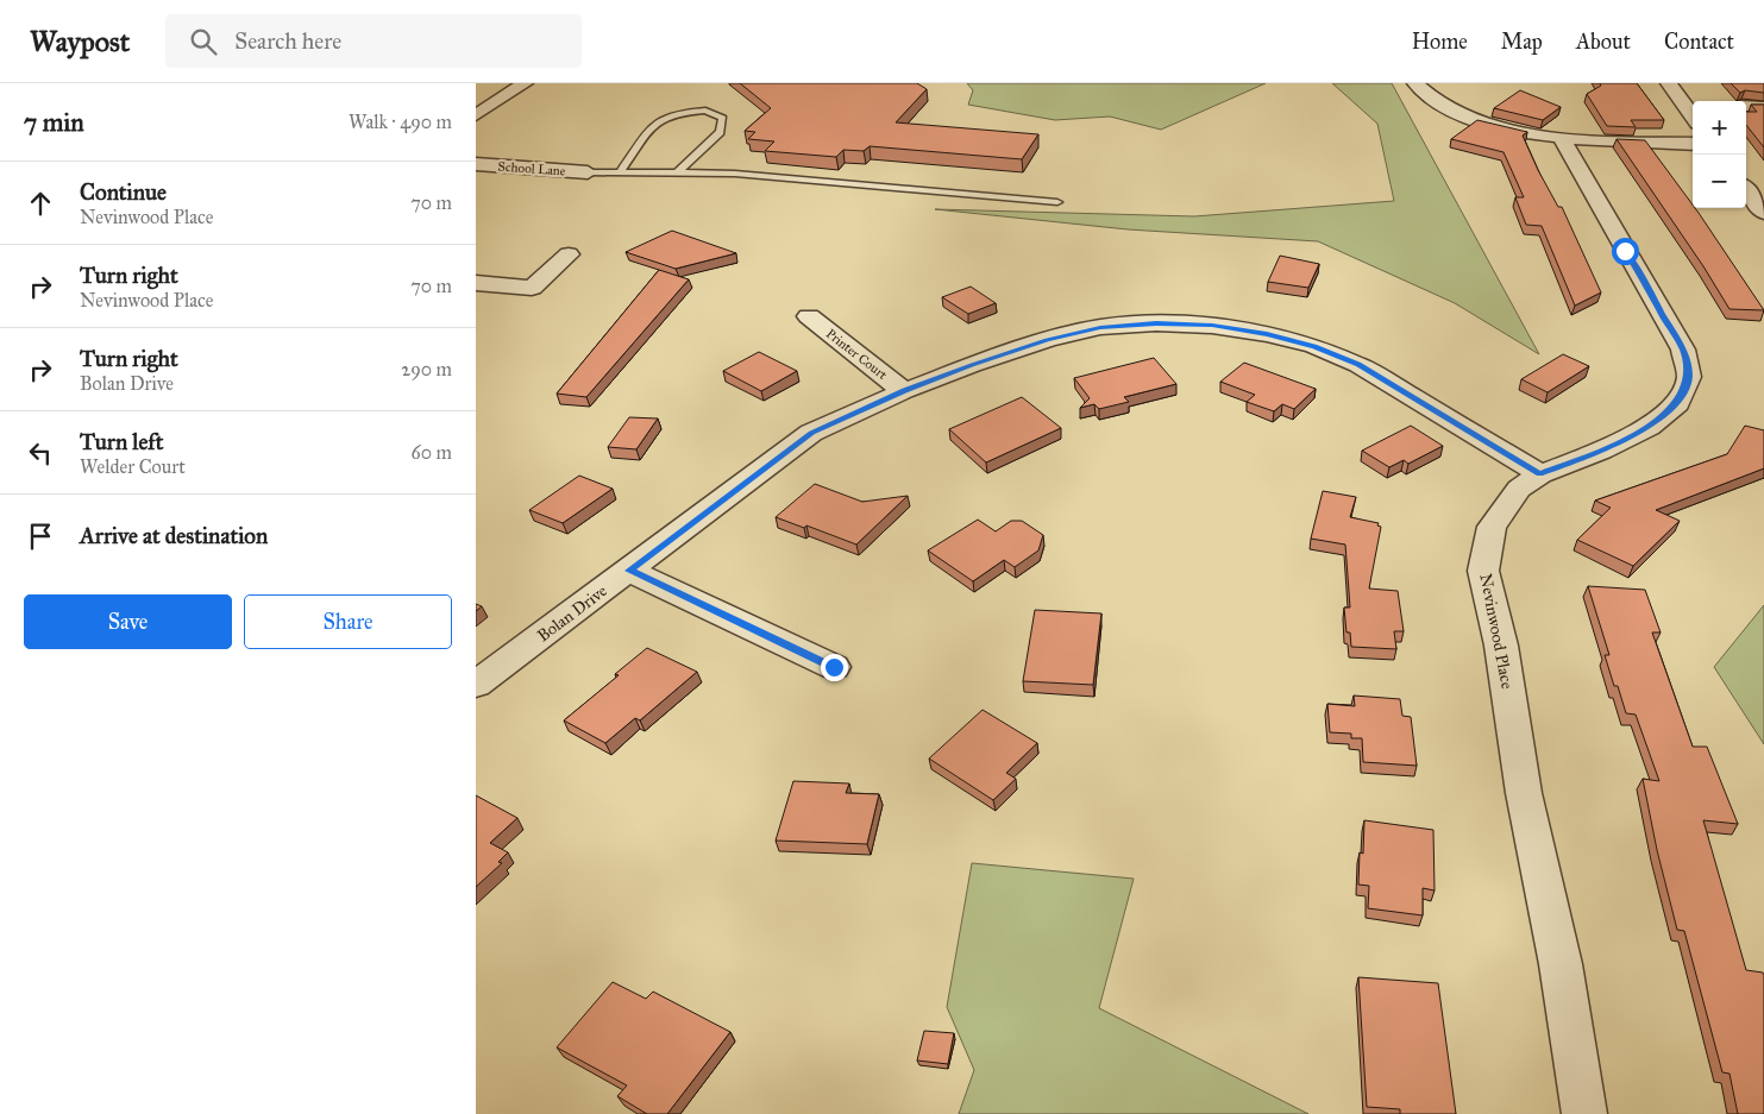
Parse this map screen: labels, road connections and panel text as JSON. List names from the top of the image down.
{
  "streets": {
    "street": [
      "School Lane",
      "Printer Court",
      "Bolan Drive",
      "Nevinwood Place"
    ]
  },
  "crossings": [
    ["Printer Court", "Bolan Drive"],
    ["Bolan Drive", "Nevinwood Place"]
  ],
  "page": {
    "header": "Waypost",
    "search": "Search here",
    "nav": [
      "Home",
      "Map",
      "About",
      "Contact"
    ],
    "heading": ["7 min", "Walk · 490 m"],
    "map_buttons": ["+", "−"],
    "list": [
      ["Continue", "Nevinwood Place", "70 m"],
      ["Turn right", "Nevinwood Place", "70 m"],
      ["Turn right", "Bolan Drive", "290 m"],
      ["Turn left", "Welder Court", "60 m"],
      "Arrive at destination"
    ],
    "buttons": ["Save", "Share"]
  }
}
